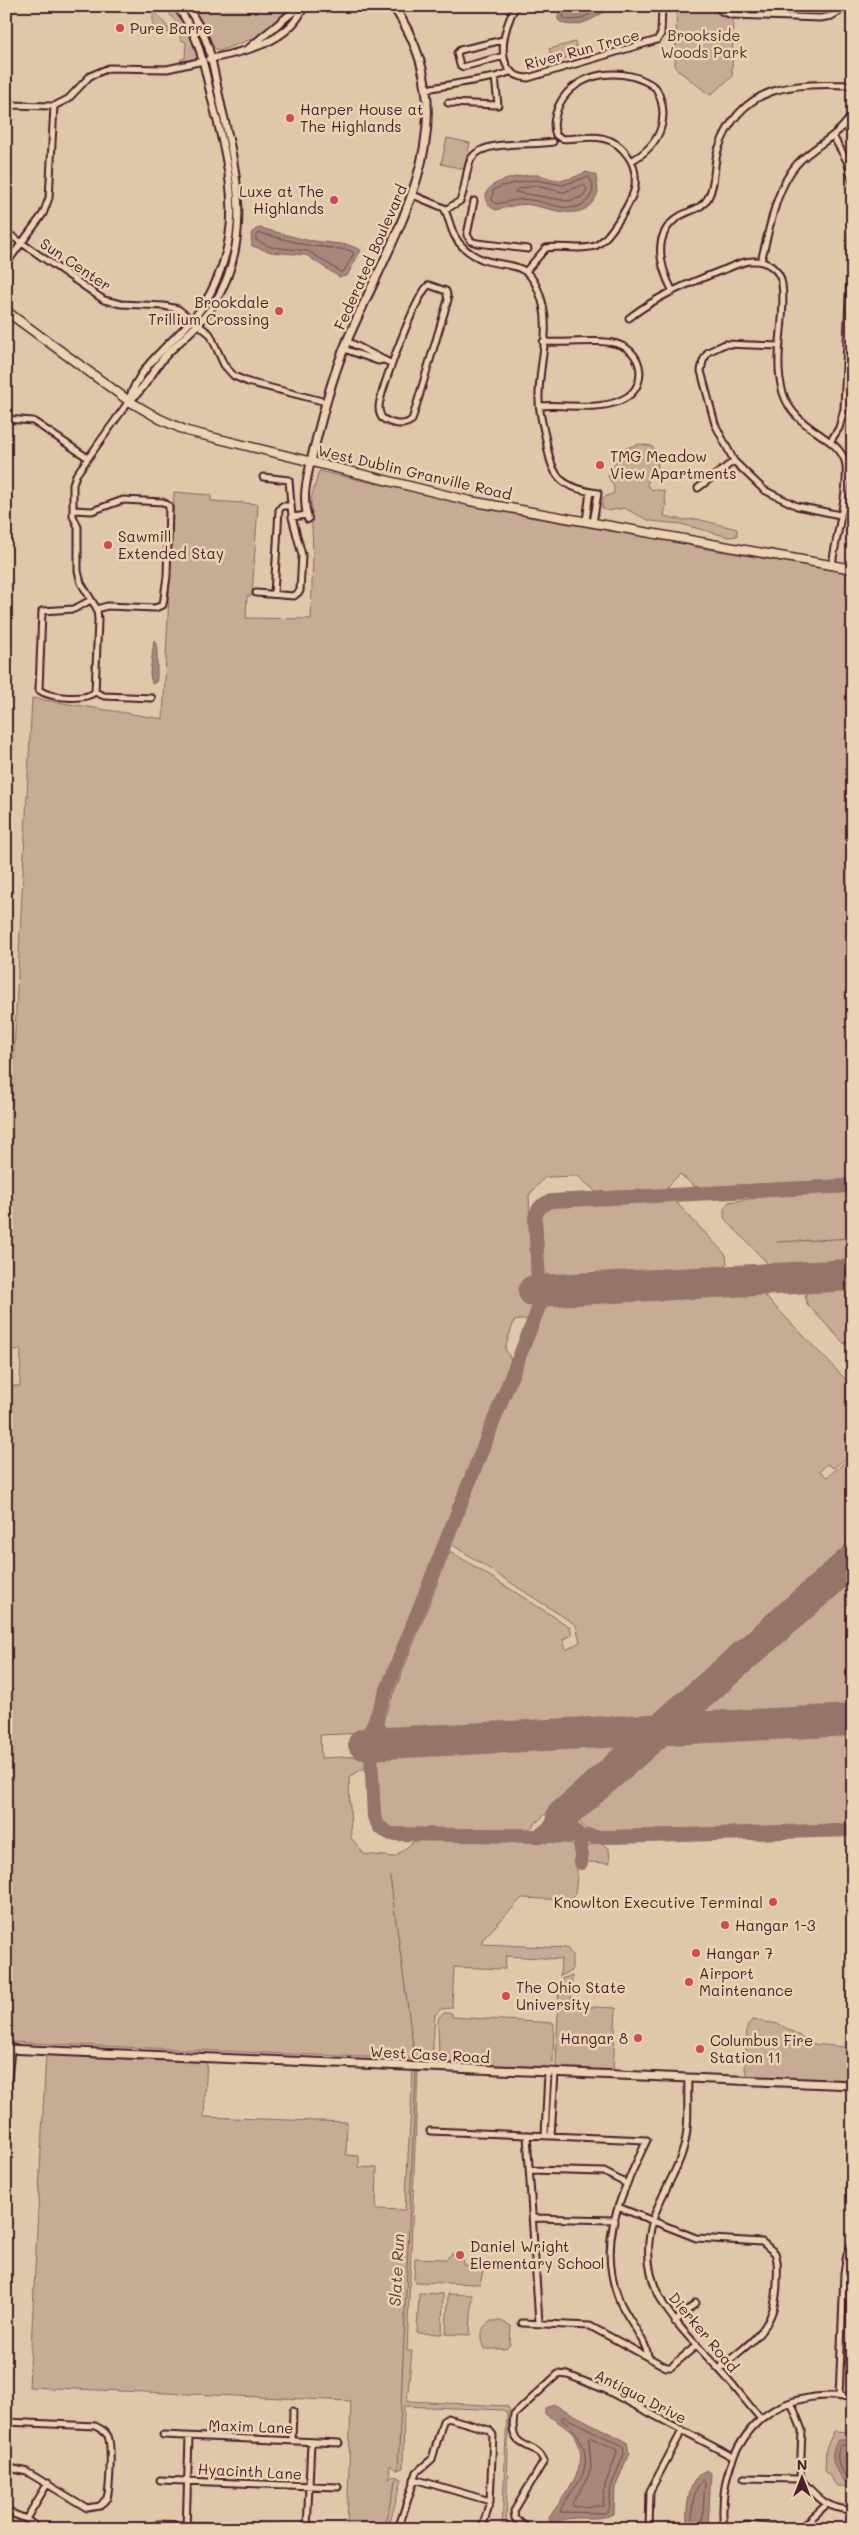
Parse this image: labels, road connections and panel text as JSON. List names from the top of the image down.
{
  "streets": {
    "main road": ["Federated Boulevard", "West Dublin Granville Road", "West Case Road"],
    "street": [
      "River Run Trace",
      "Sun Center",
      "Dierker Road",
      "Antigua Drive",
      "Maxim Lane",
      "Hyacinth Lane"
    ]
  },
  "crossings": [
    ["Federated Boulevard", "Sun Center"],
    ["Federated Boulevard", "West Dublin Granville Road"],
    ["West Case Road", "Dierker Road"]
  ],
  "water": ["Slate Run"],
  "parks": ["Brookside Woods Park"],
  "places": [
    "Pure Barre",
    "Harper House at The Highlands",
    "Luxe at The Highlands",
    "Brookdale Trillium Crossing",
    "TMG Meadow View Apartments",
    "Sawmill Extended Stay",
    "Knowlton Executive Terminal",
    "Hangar 1-3",
    "Hangar 7",
    "Airport Maintenance",
    "The Ohio State University",
    "Hangar 8",
    "Columbus Fire Station 11",
    "Daniel Wright Elementary School"
  ],
  "north": "top"
}
